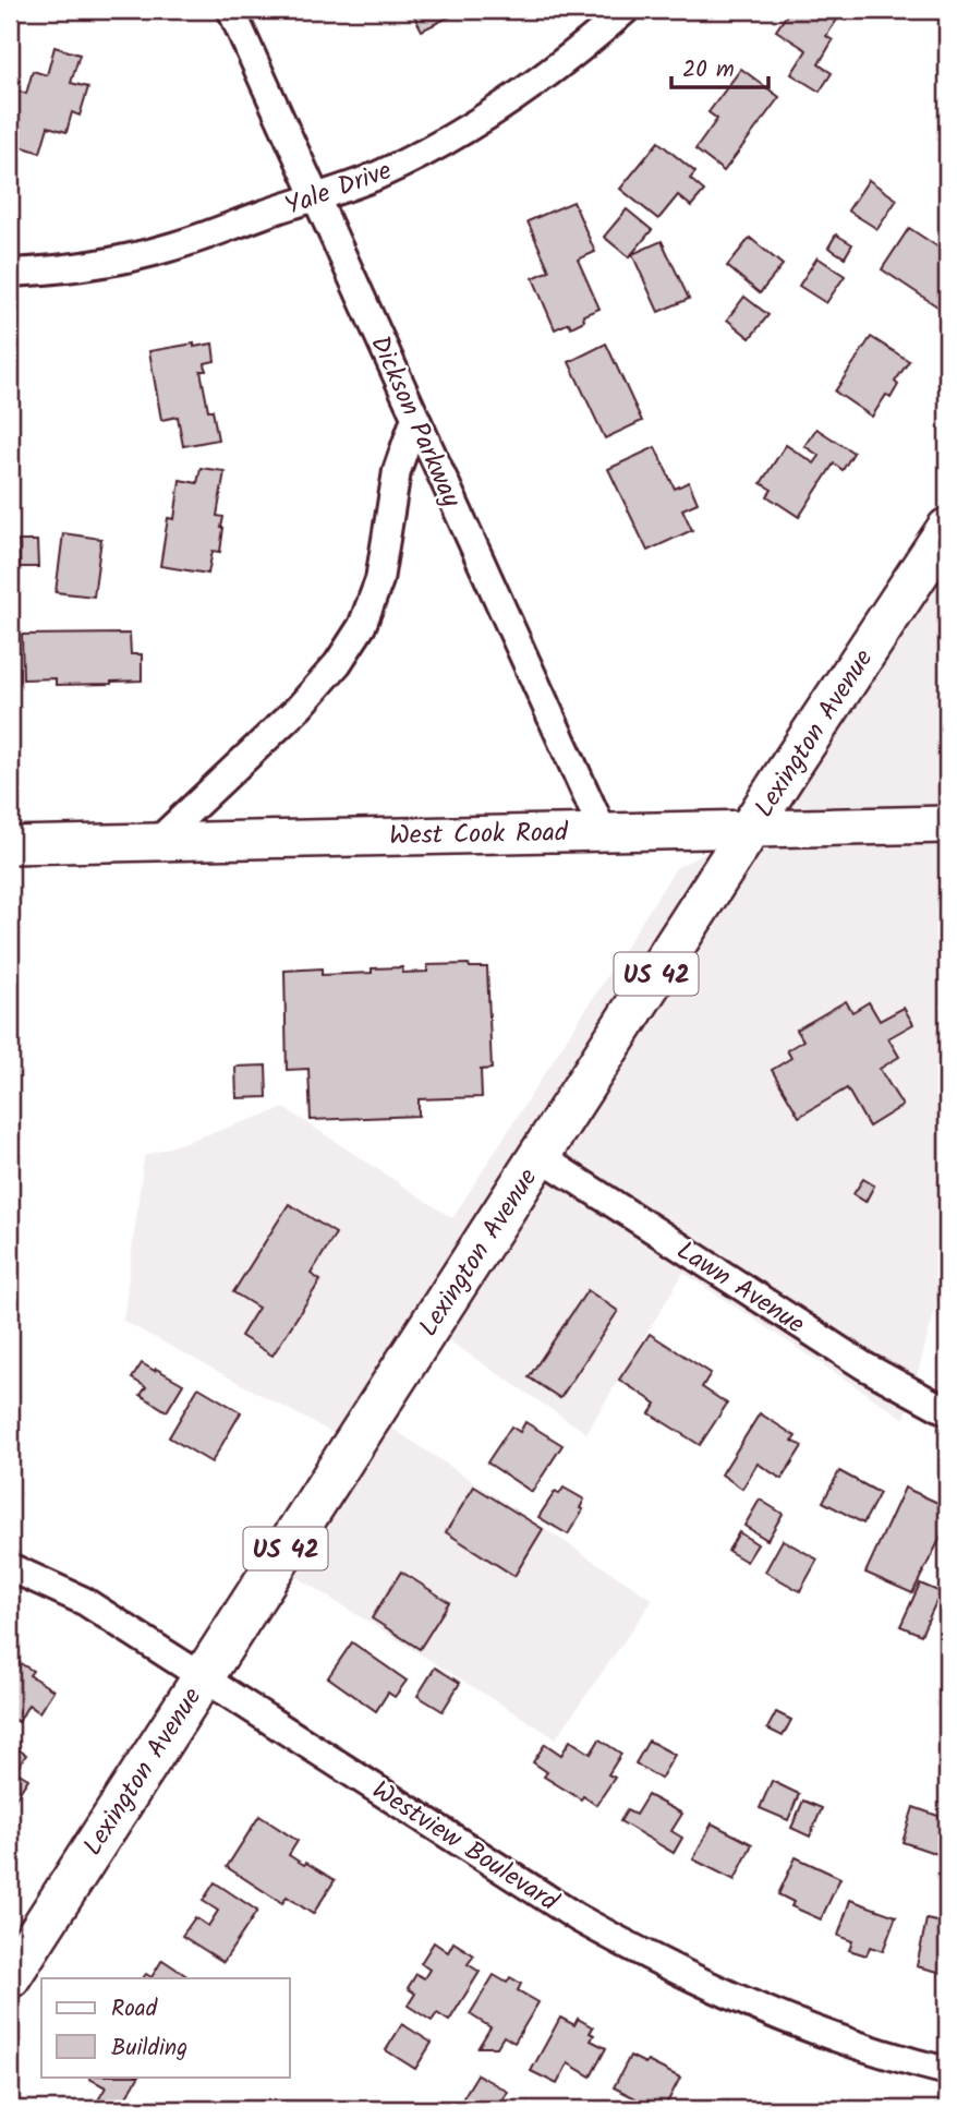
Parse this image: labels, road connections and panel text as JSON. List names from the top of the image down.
{
  "streets": {
    "main road": ["Lexington Avenue", "West Cook Road", "US 42"],
    "street": [
      "Yale Drive",
      "Dickson Parkway",
      "Lawn Avenue",
      "Westview Boulevard"
    ]
  },
  "crossings": [
    ["Yale Drive", "Dickson Parkway"],
    ["Dickson Parkway", "West Cook Road"],
    ["Lexington Avenue", "West Cook Road"],
    ["Lexington Avenue", "Lawn Avenue"],
    ["Lexington Avenue", "Westview Boulevard"]
  ],
  "legend": ["Road", "Building"],
  "scale_bar": "20 m"
}
